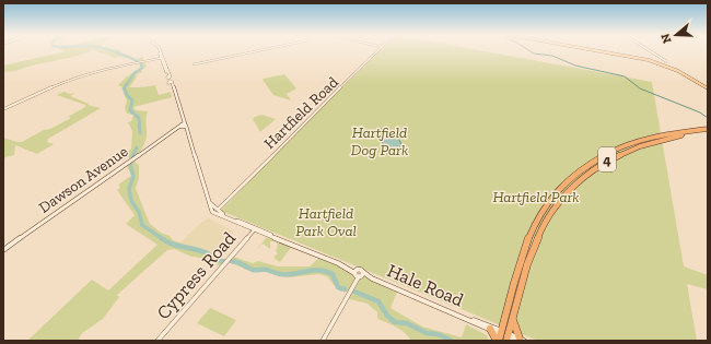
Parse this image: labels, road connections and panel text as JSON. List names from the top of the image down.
{
  "streets": {
    "highway": ["4"],
    "main road": ["Dawson Avenue", "Hale Road"],
    "street": ["Hartfield Road", "Cypress Road"]
  },
  "crossings": [
    ["Hartfield Road", "Hale Road"],
    ["4", "Hale Road"],
    ["Cypress Road", "Hale Road"]
  ],
  "parks": ["Hartfield Dog Park", "Hartfield Park", "Hartfield Park Oval"],
  "north": "left"
}
